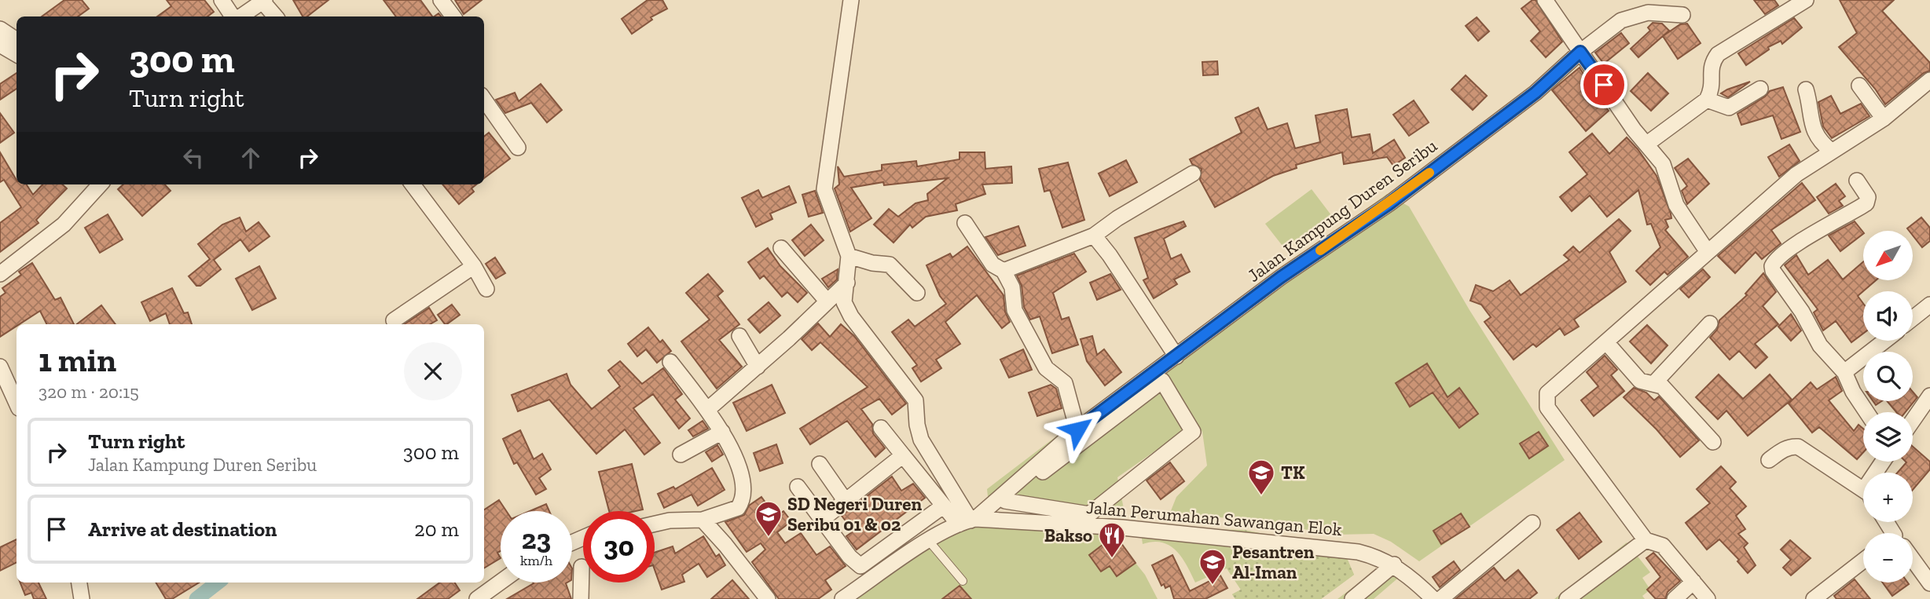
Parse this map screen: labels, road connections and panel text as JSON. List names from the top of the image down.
{
  "streets": {
    "street": ["Jalan Kampung Duren Seribu", "Jalan Perumahan Sawangan Elok"]
  },
  "crossings": [
    ["Jalan Kampung Duren Seribu", "Jalan Perumahan Sawangan Elok"]
  ],
  "places": {
    "school or university": ["TK", "SD Negeri Duren Seribu 01 & 02", "Pesantren Al-Iman"],
    "restaurant": ["Bakso"]
  },
  "north": "bottom left",
  "page": {
    "turn": ["300 m", "Turn right"],
    "map_buttons": ["+", "−"],
    "heading": ["1 min", "320 m · 20:15"],
    "list": [
      {
        "name": "Turn right",
        "note": "Jalan Kampung Duren Seribu",
        "value": "300 m"
      },
      {
        "name": "Arrive at destination",
        "value": "20 m"
      }
    ],
    "speed": "23 km/h",
    "limit": "30"
  }
}
